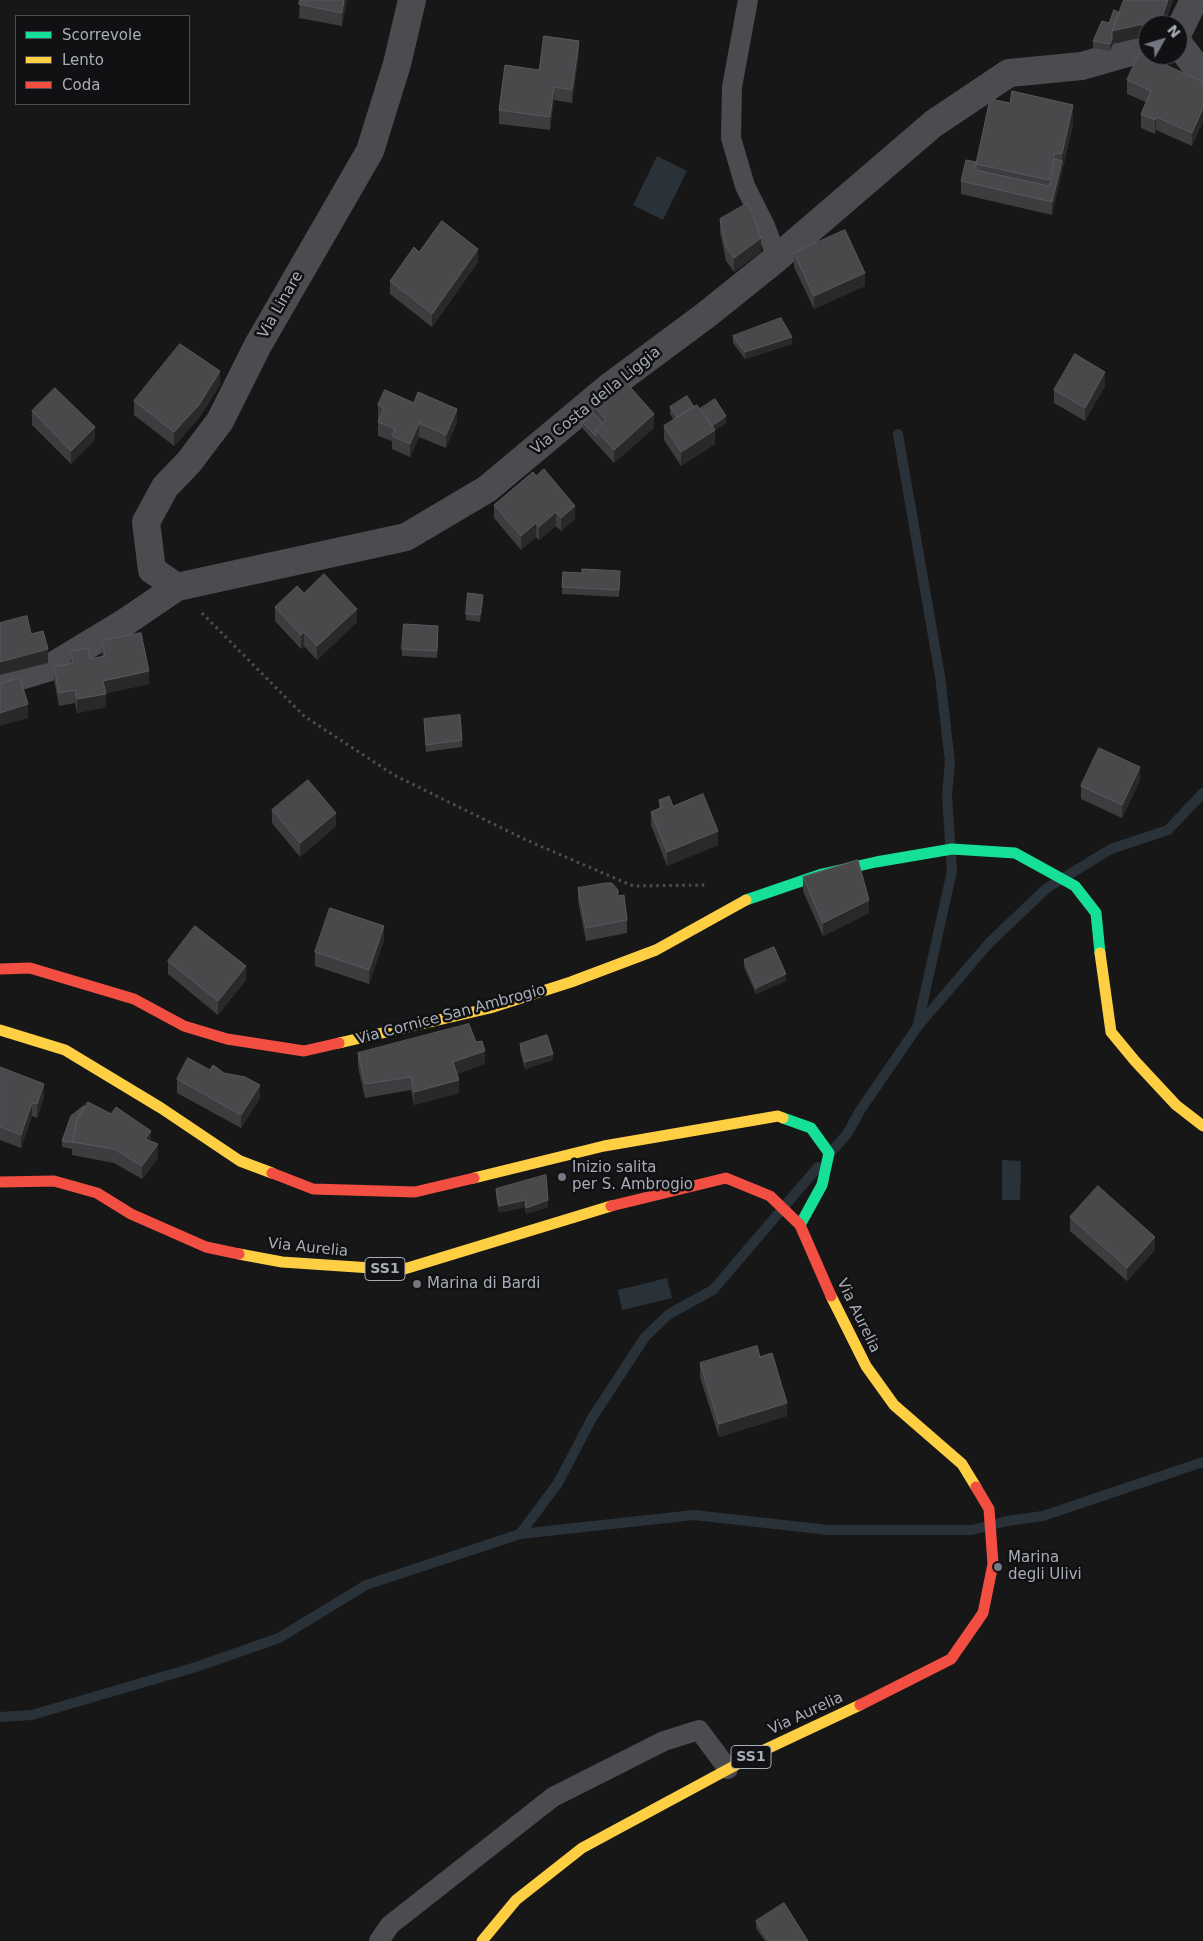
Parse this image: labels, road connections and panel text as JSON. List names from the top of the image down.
{
  "streets": {
    "street": [
      "Via Linare",
      "Via Costa della Liggia",
      "Via Cornice San Ambrogio",
      "Via Aurelia",
      "SS1"
    ]
  },
  "crossings": [
    ["Via Linare", "Via Costa della Liggia"]
  ],
  "places": ["Inizio salita per S. Ambrogio", "Marina di Bardi", "Marina degli Ulivi"],
  "legend": ["Scorrevole", "Lento", "Coda"],
  "north": "top right"
}
